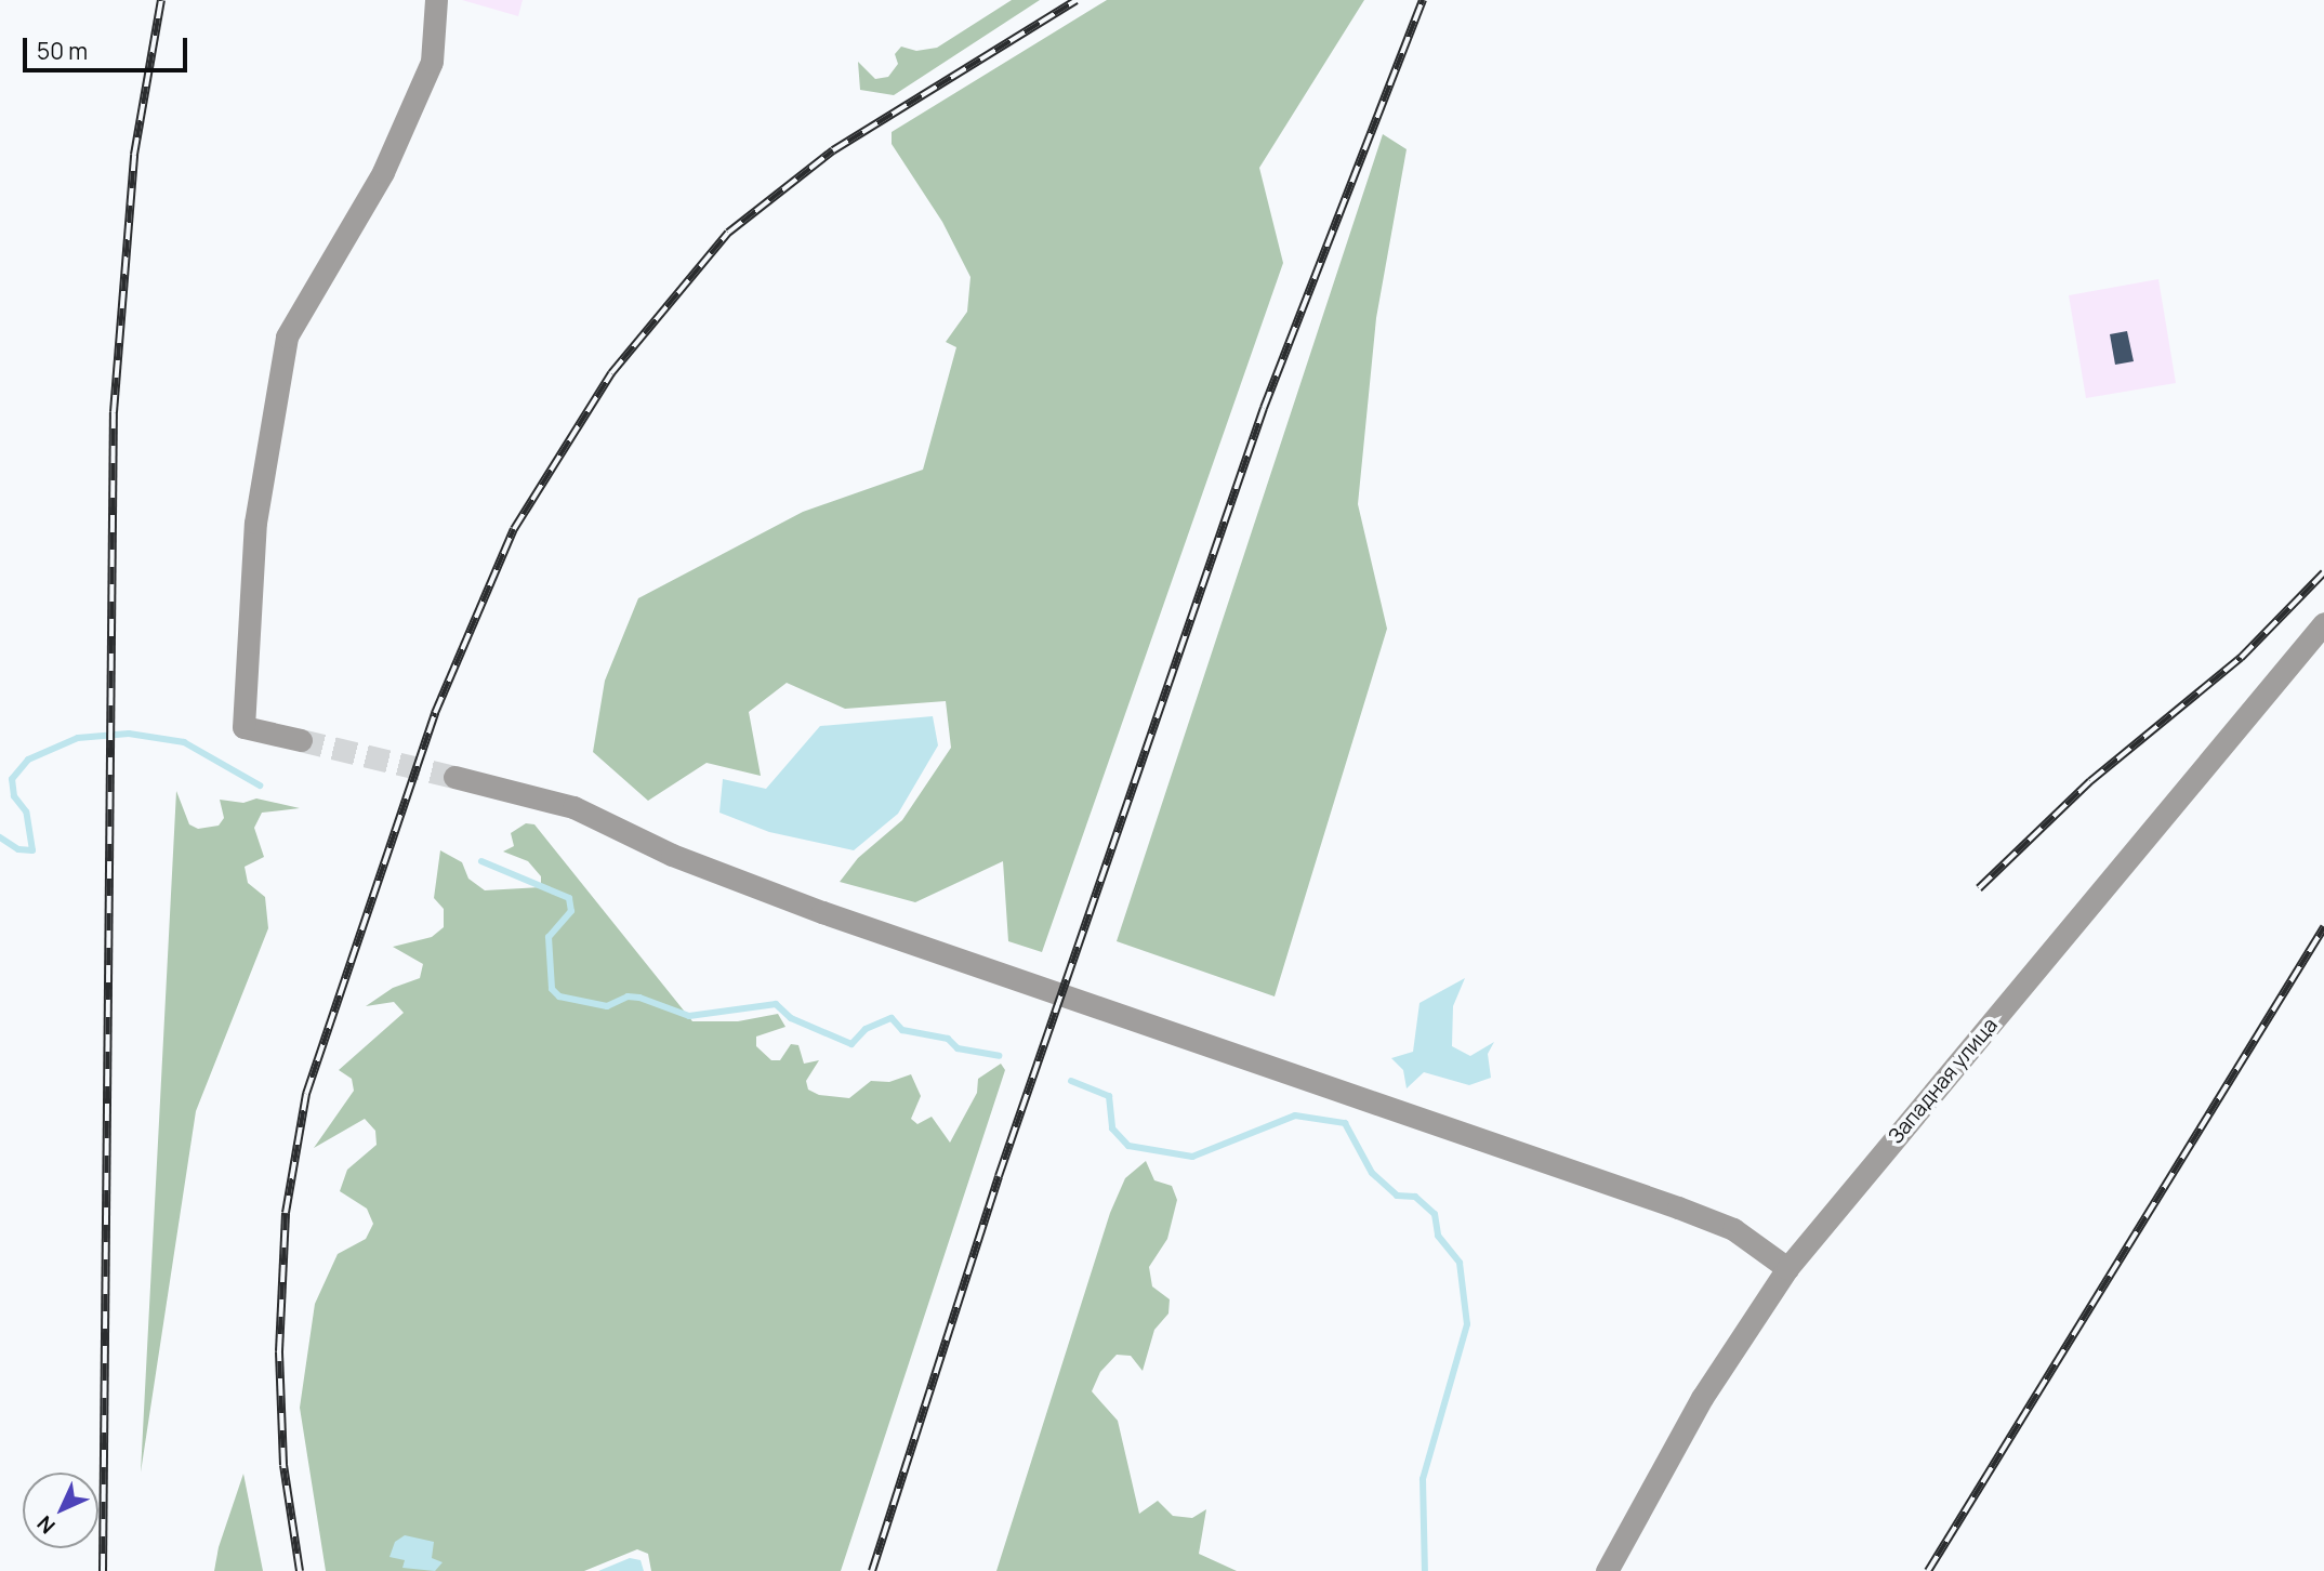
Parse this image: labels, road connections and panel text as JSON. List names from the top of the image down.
{
  "streets": {
    "street": ["Западная улица"]
  },
  "scale_bar": "50 m",
  "north": "bottom left"
}
